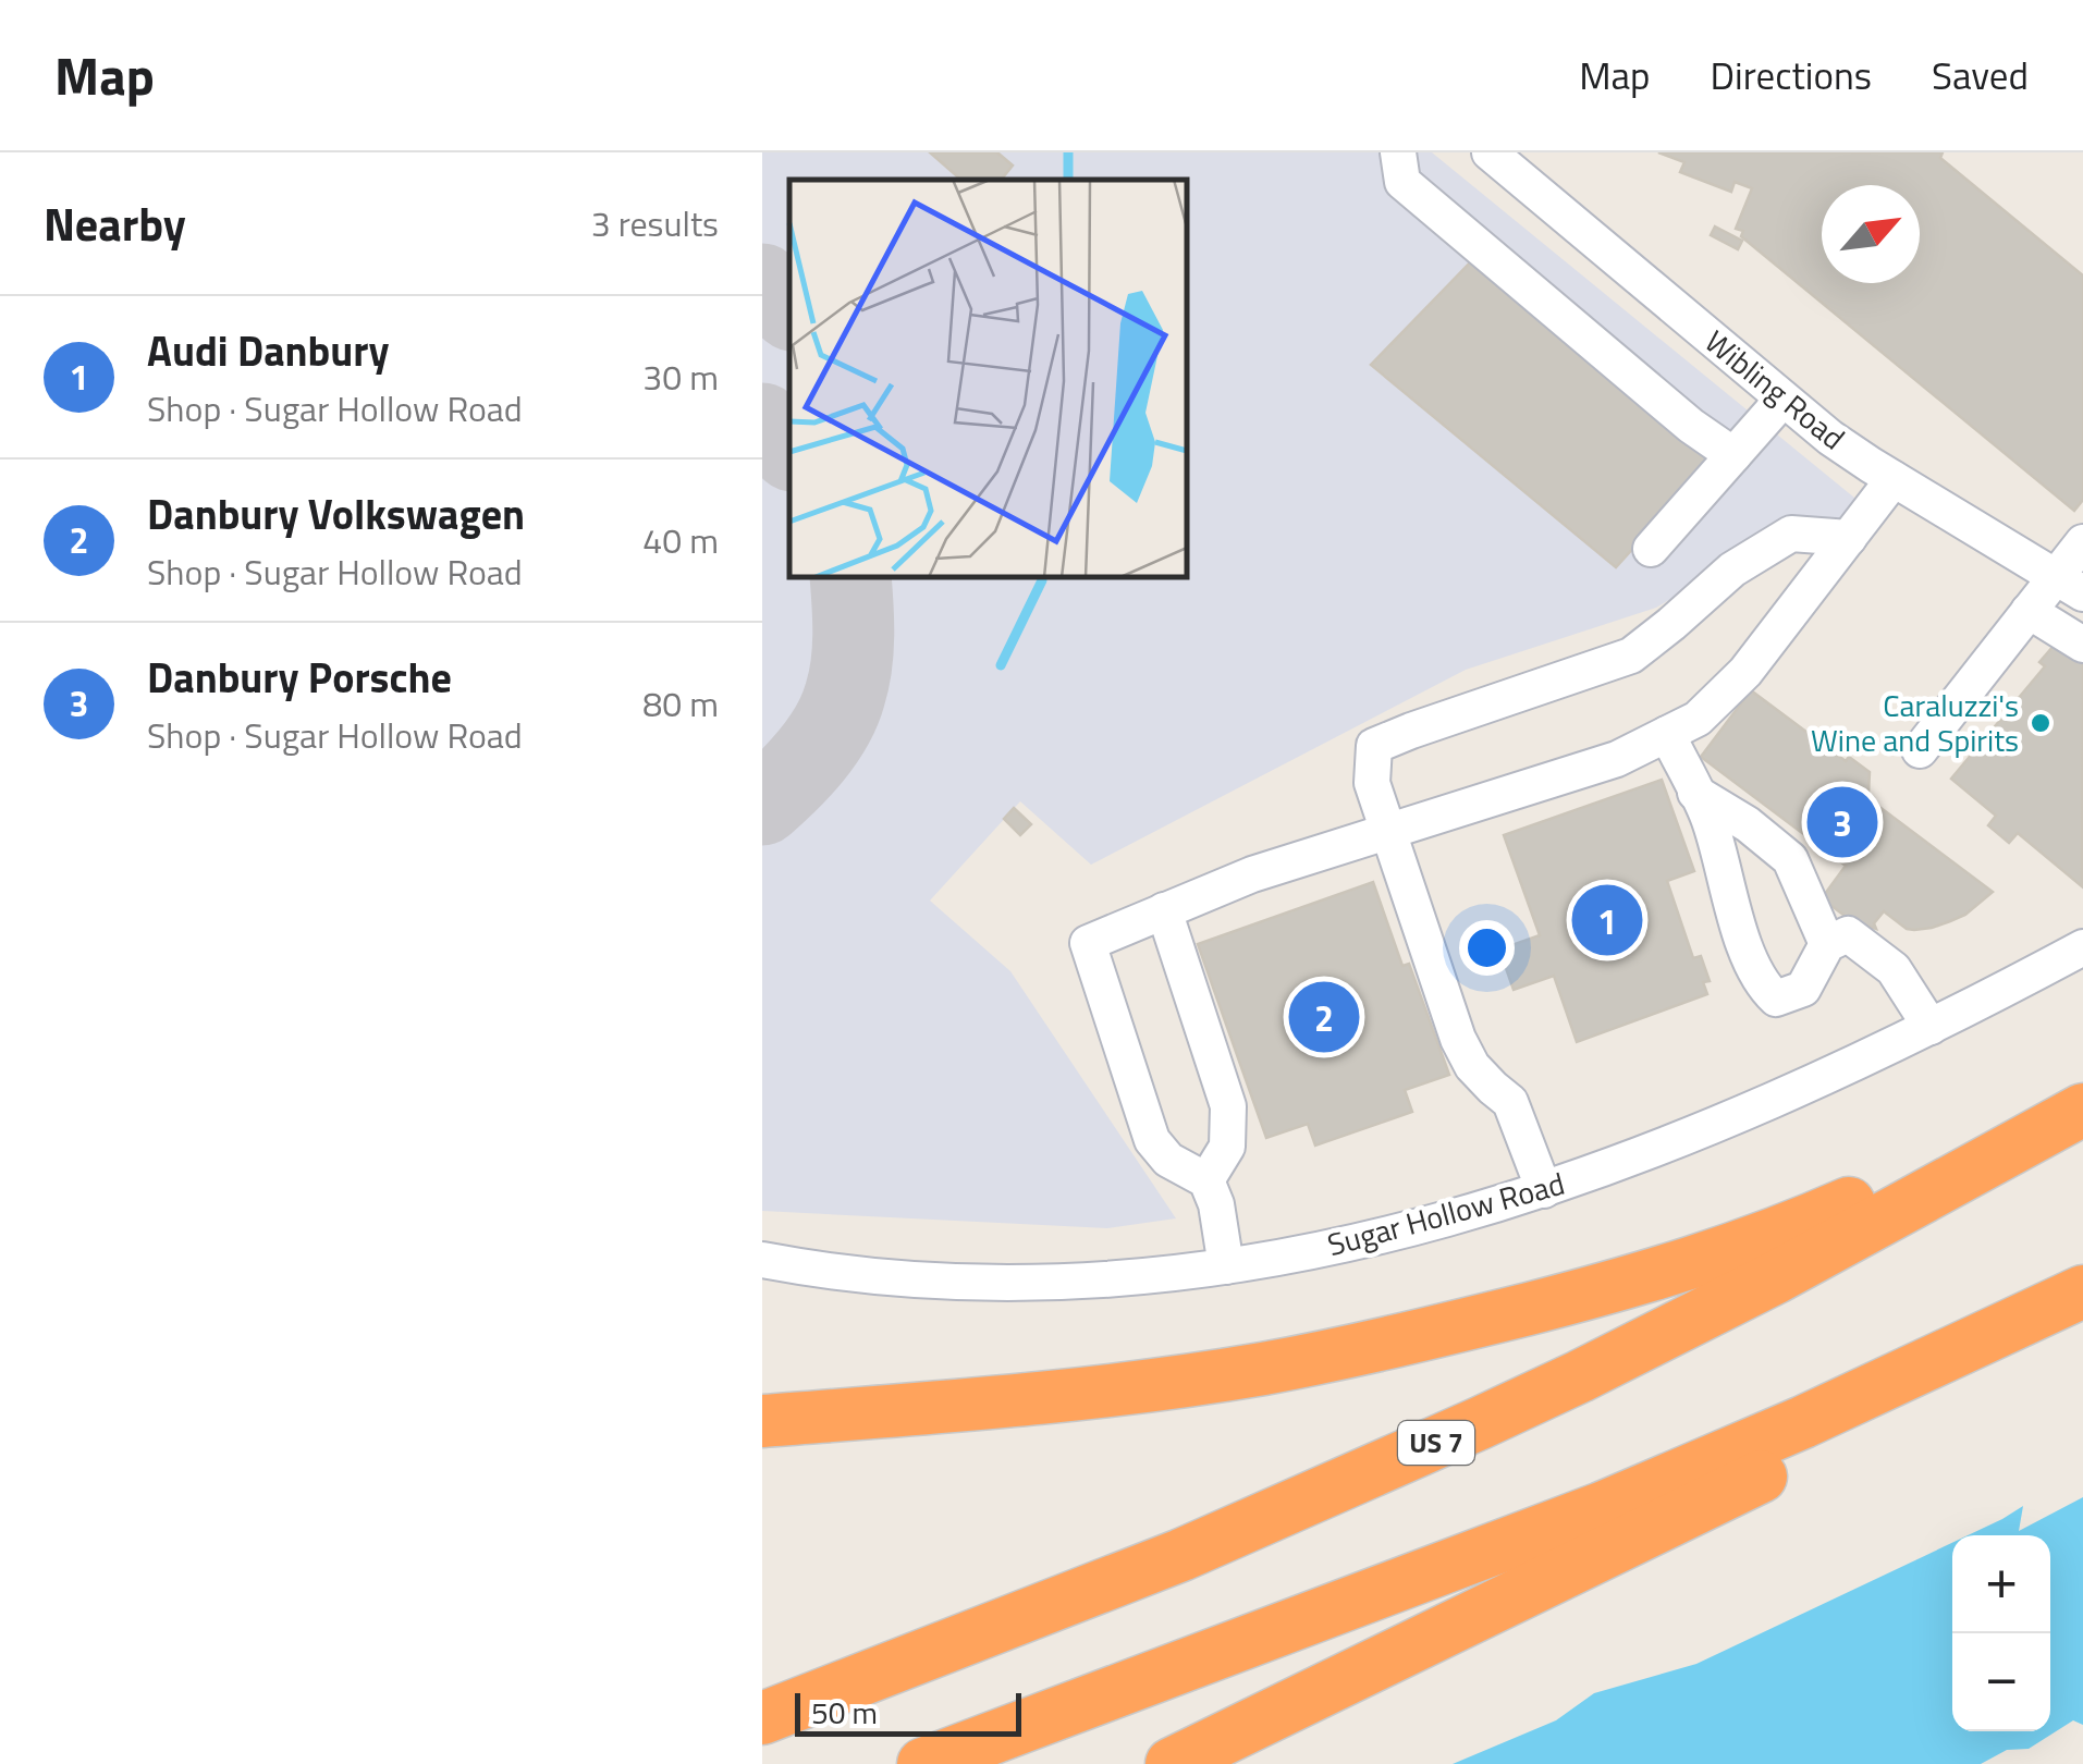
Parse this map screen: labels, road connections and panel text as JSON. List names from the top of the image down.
{
  "streets": {
    "highway": ["US 7"],
    "street": ["Wibling Road", "Sugar Hollow Road"]
  },
  "places": ["Caraluzzi's Wine and Spirits"],
  "scale_bar": "50 m",
  "north": "top right",
  "page": {
    "header": "Map",
    "nav": ["Map", "Directions", "Saved"],
    "heading": ["Nearby", "3 results"],
    "list": [
      {
        "mark": "1",
        "name": "Audi Danbury",
        "note": "Shop · Sugar Hollow Road",
        "value": "30 m"
      },
      {
        "mark": "2",
        "name": "Danbury Volkswagen",
        "note": "Shop · Sugar Hollow Road",
        "value": "40 m"
      },
      {
        "mark": "3",
        "name": "Danbury Porsche",
        "note": "Shop · Sugar Hollow Road",
        "value": "80 m"
      }
    ],
    "pins": ["3", "1", "2"],
    "map_buttons": ["+", "−"],
    "scale": "50 m"
  }
}
